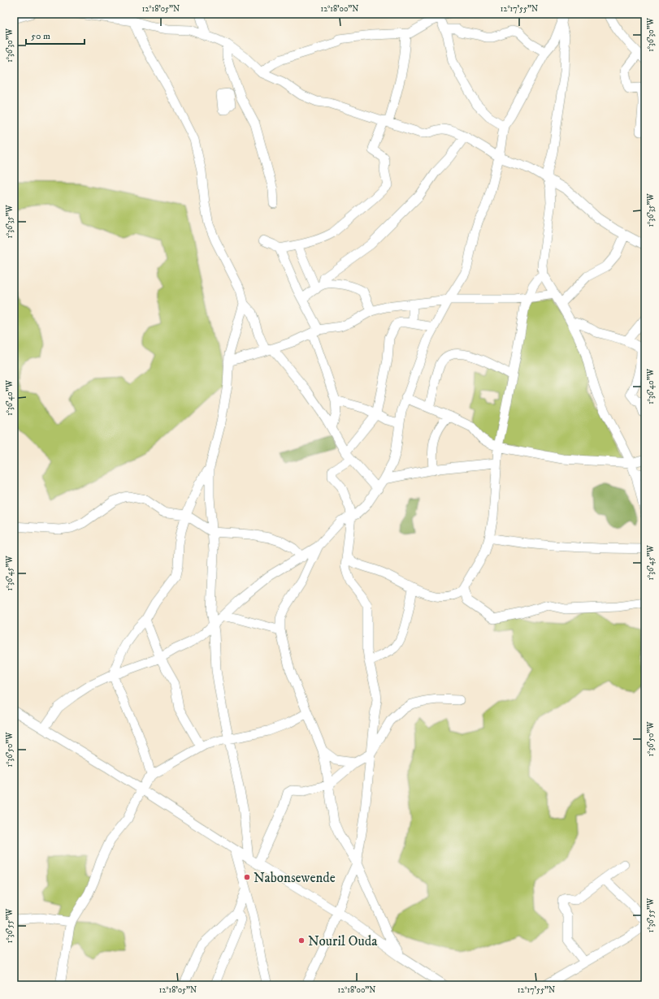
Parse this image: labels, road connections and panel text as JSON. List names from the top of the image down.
{
  "places": ["Nabonsewende", "Nouril Ouda"],
  "scale_bar": "50 m",
  "coordinates": [
    "12°18'05\"N",
    "12°18'00\"N",
    "12°17'55\"N",
    "1°36'30\"W",
    "1°36'35\"W",
    "1°36'40\"W",
    "1°36'45\"W",
    "1°36'50\"W",
    "1°36'55\"W"
  ]
}
